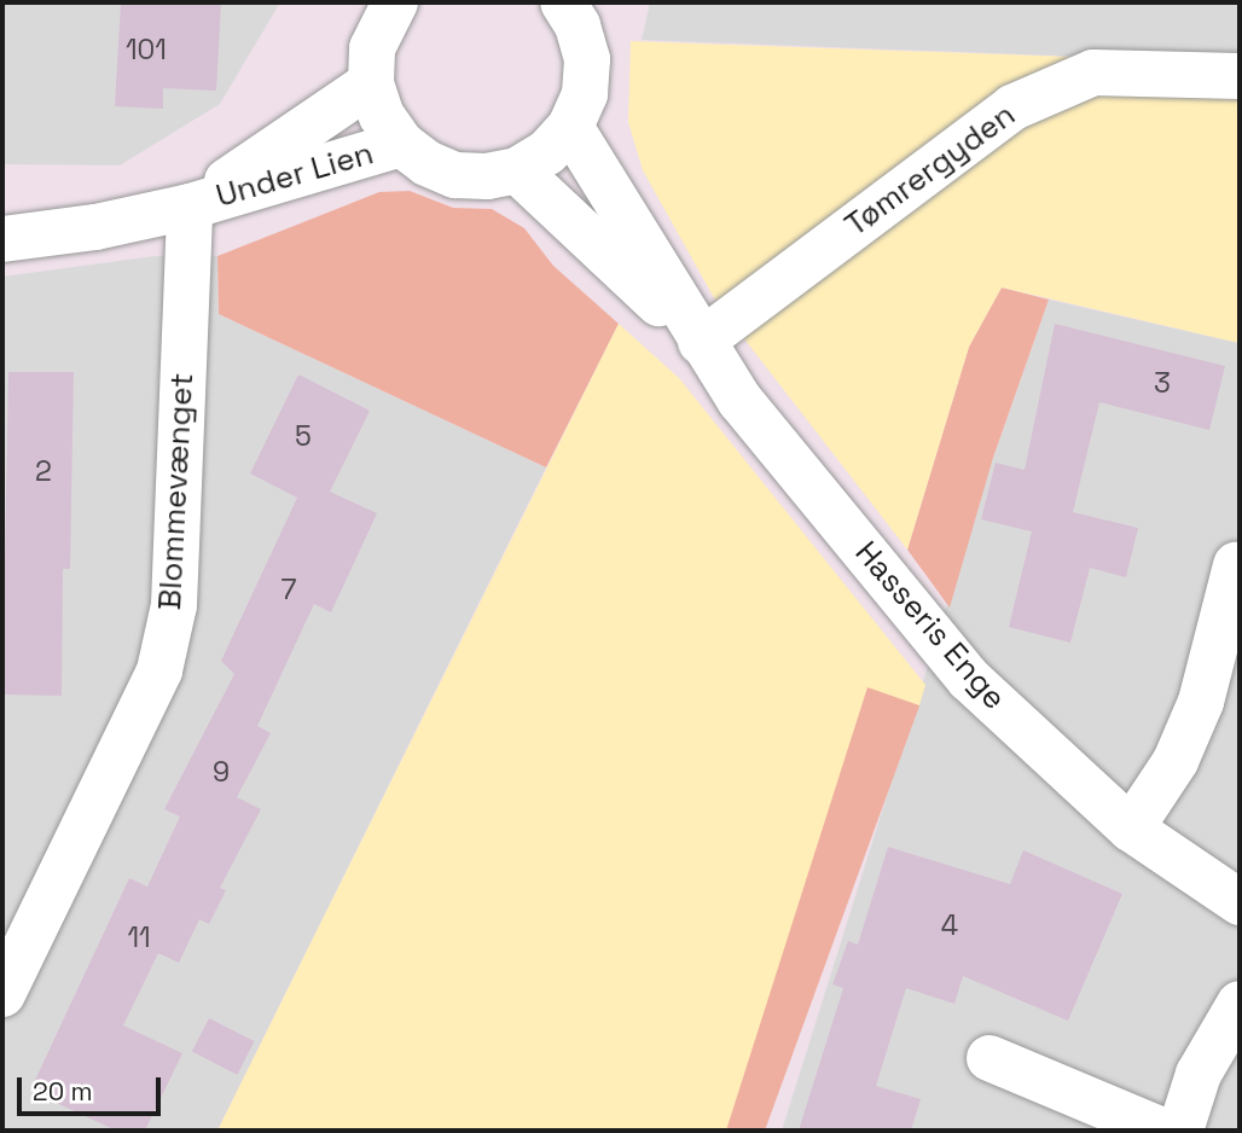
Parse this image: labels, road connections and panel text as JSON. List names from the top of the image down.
{
  "streets": {
    "street": [
      "Tømrergyden",
      "Under Lien",
      "Blommevænget",
      "Hasseris Enge"
    ]
  },
  "crossings": [
    ["Tømrergyden", "Hasseris Enge"],
    ["Under Lien", "Blommevænget"]
  ],
  "house_numbers": [
    "101",
    "3",
    "5",
    "2",
    "7",
    "9",
    "4",
    "11"
  ],
  "scale_bar": "20 m"
}
